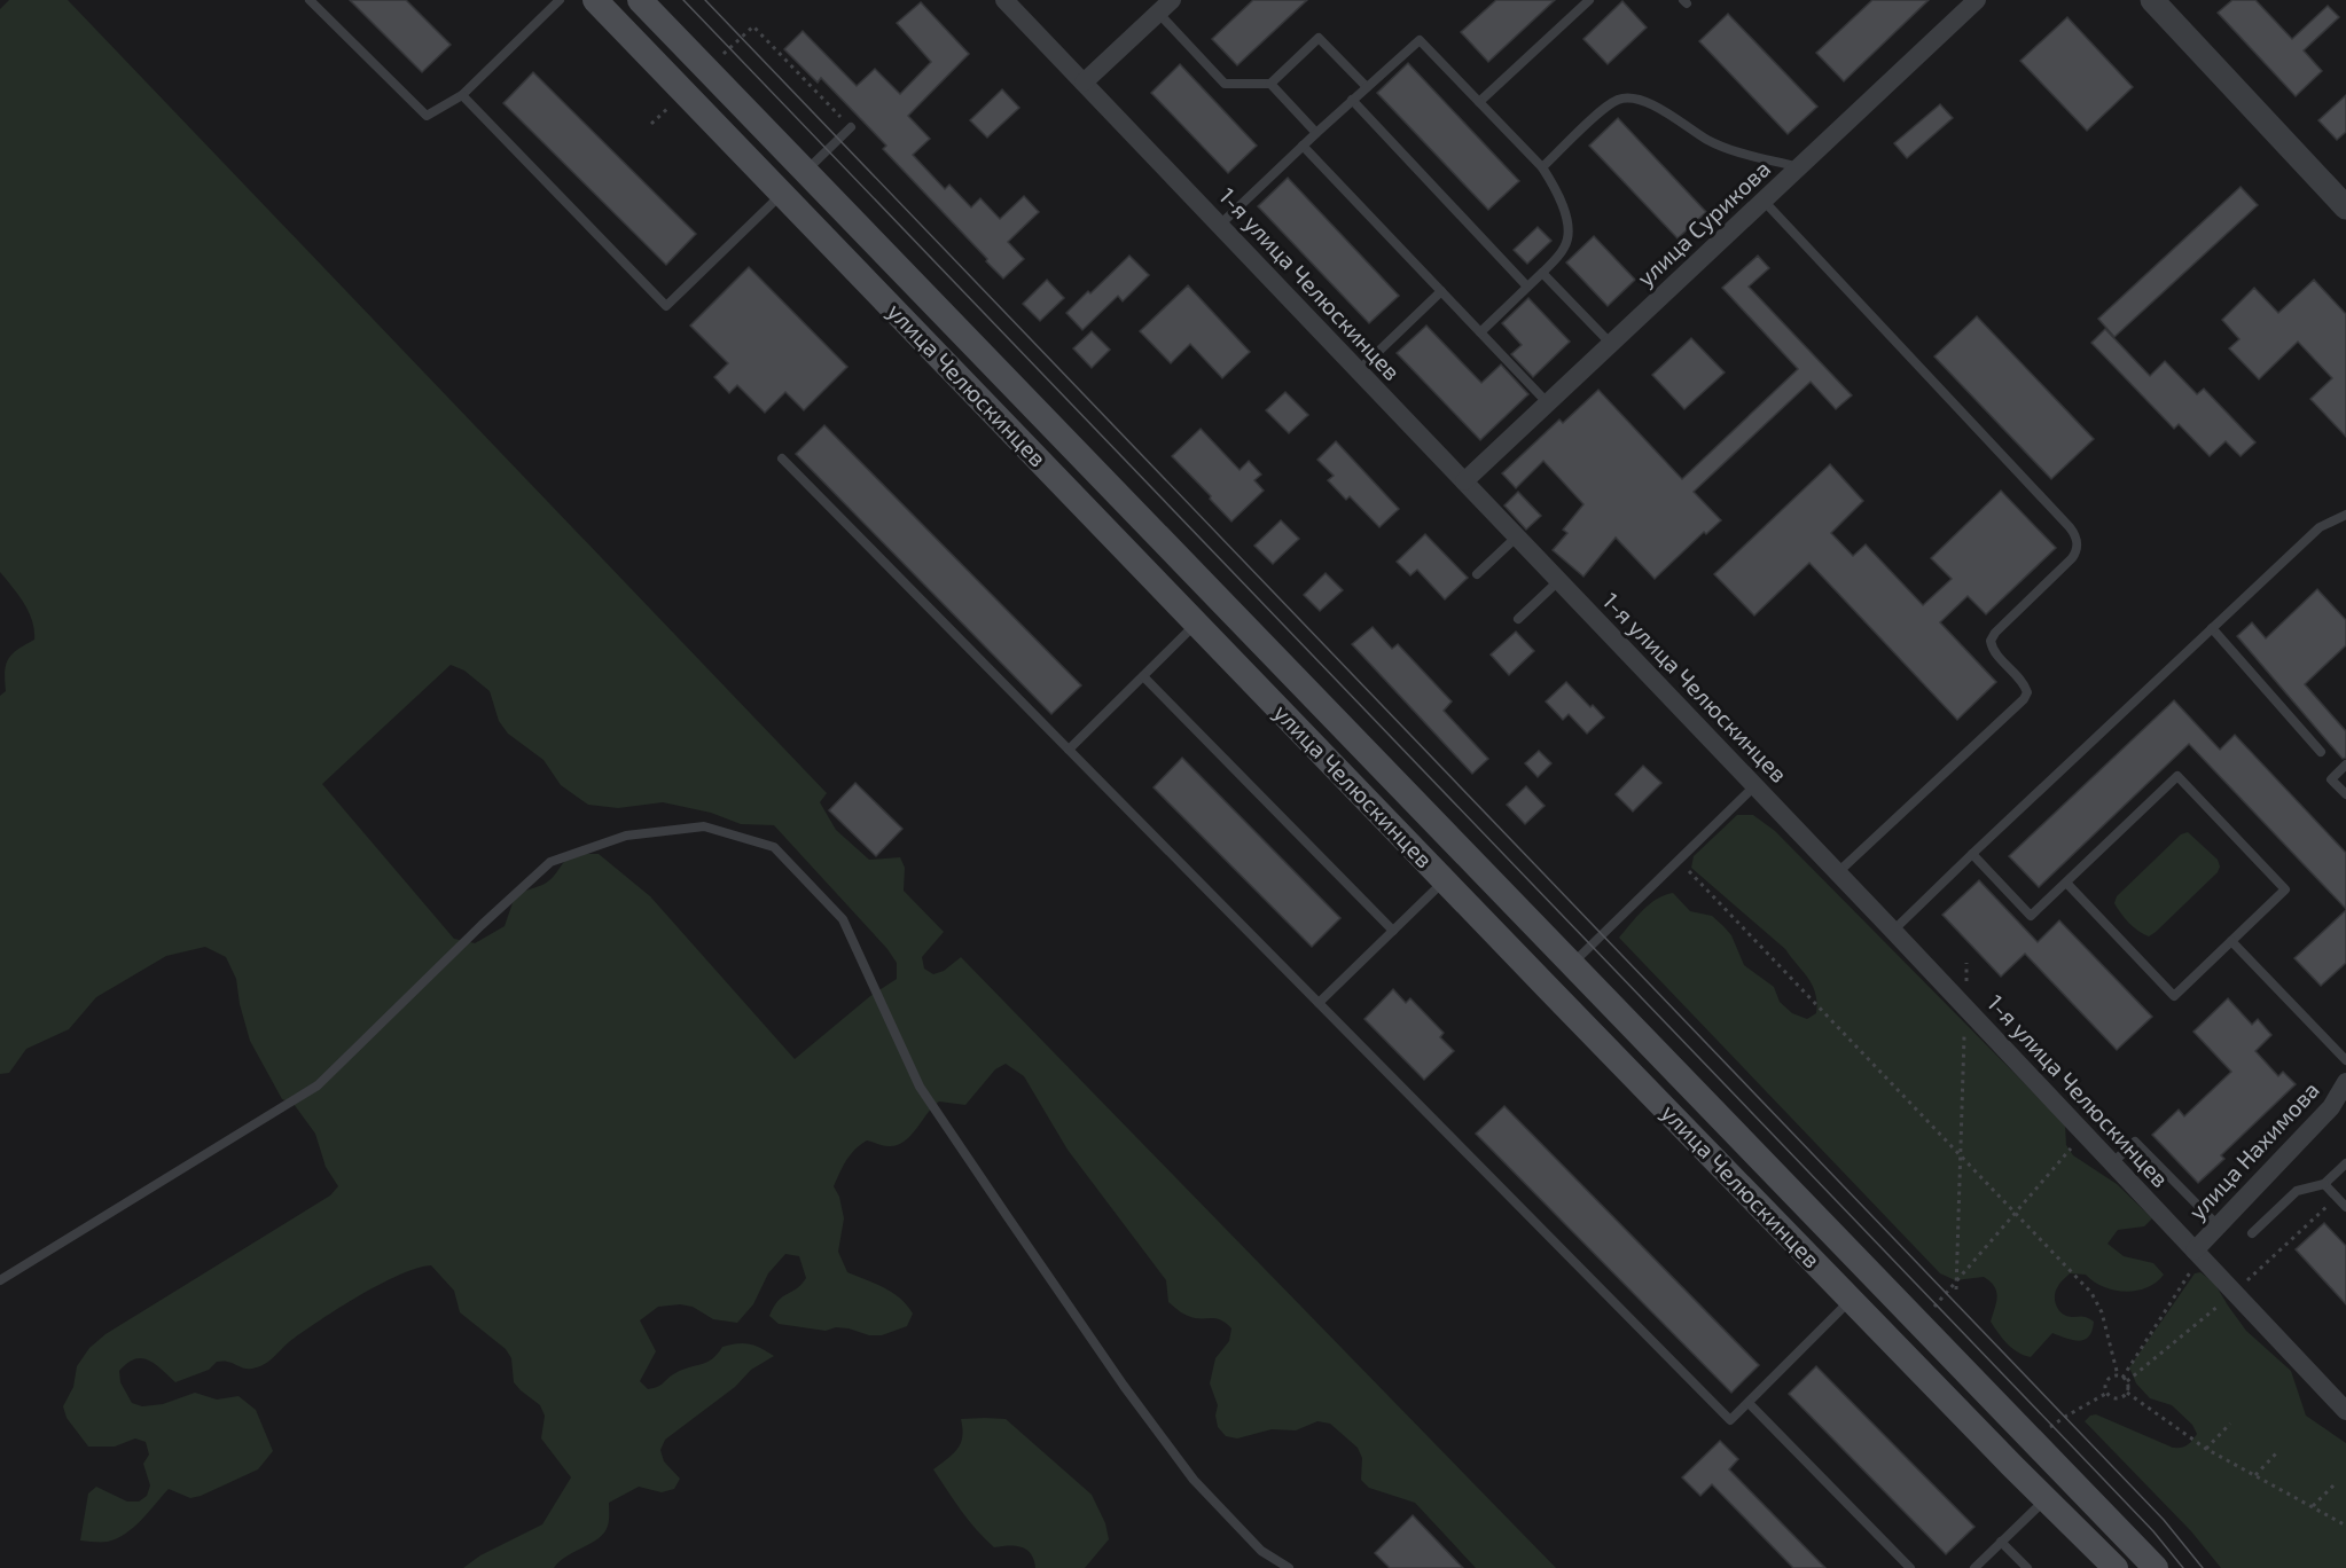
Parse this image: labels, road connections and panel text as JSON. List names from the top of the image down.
{
  "streets": {
    "main road": ["улица Челюскинцев"],
    "street": ["улица Сурикова", "1-я улица Челюскинцев", "улица Нахимова"]
  },
  "crossings": [
    ["улица Сурикова", "1-я улица Челюскинцев"],
    ["1-я улица Челюскинцев", "улица Нахимова"]
  ]
}
